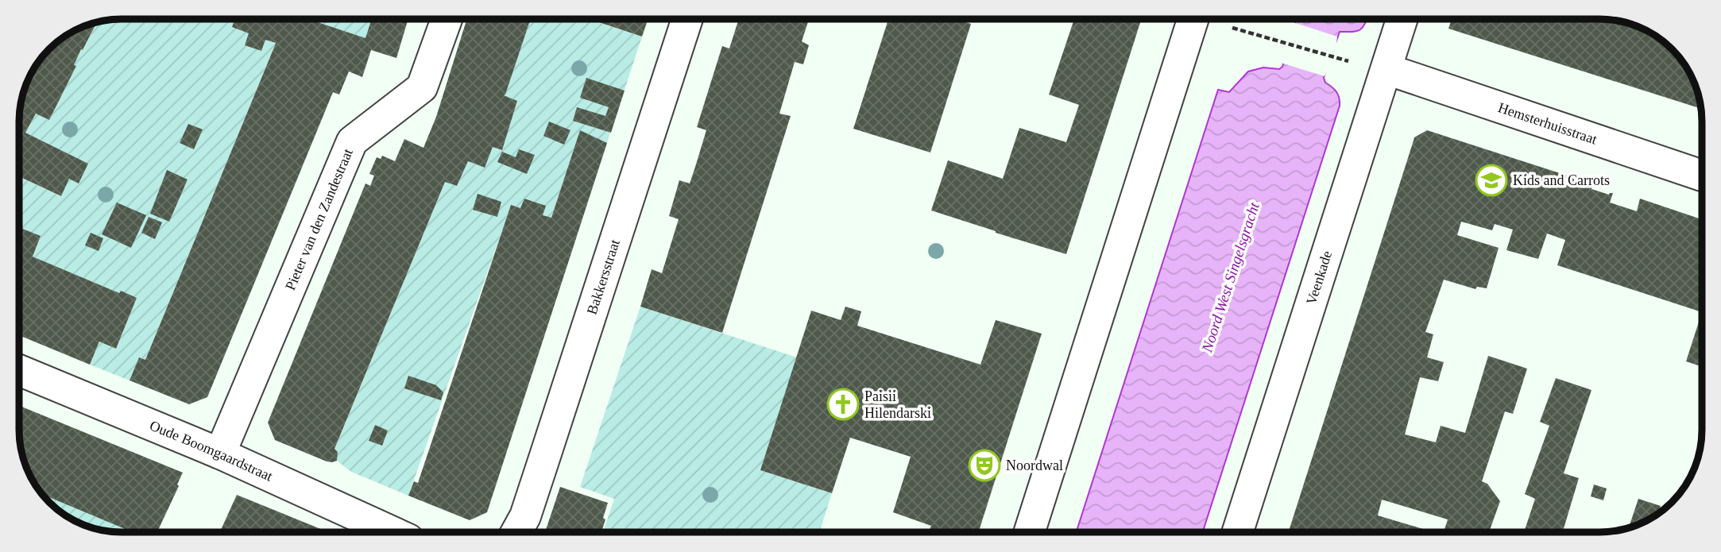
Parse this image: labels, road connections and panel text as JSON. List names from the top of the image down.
{
  "streets": {
    "street": [
      "Hemsterhuisstraat",
      "Pieter van den Zandestraat",
      "Bakkersstraat",
      "Veenkade",
      "Oude Boomgaardstraat"
    ]
  },
  "crossings": [
    ["Hemsterhuisstraat", "Veenkade"],
    ["Pieter van den Zandestraat", "Oude Boomgaardstraat"]
  ],
  "water": ["Noord West Singelsgracht"],
  "places": {
    "school or university": ["Kids and Carrots"],
    "church": ["Paisii Hilendarski"],
    "theatre": ["Noordwal"]
  }
}
